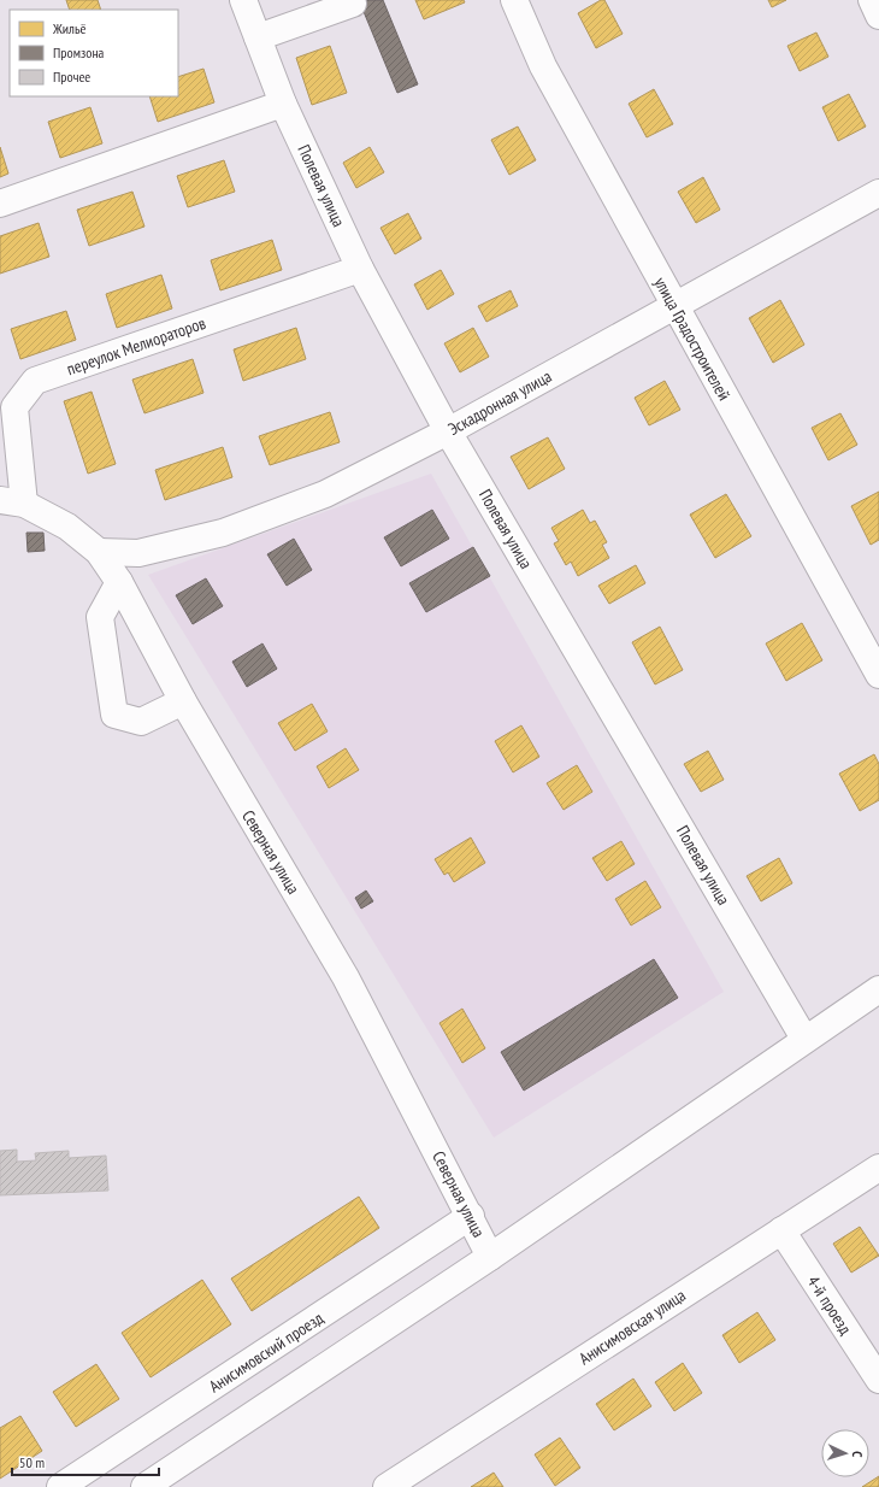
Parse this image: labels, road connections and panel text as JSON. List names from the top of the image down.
{
  "streets": {
    "street": [
      "Полевая улица",
      "улица Градостроителей",
      "переулок Мелиораторов",
      "Эскадронная улица",
      "Северная улица",
      "4-й проезд",
      "Анисимовская улица",
      "Анисимовский проезд"
    ]
  },
  "crossings": [
    ["Полевая улица", "переулок Мелиораторов"],
    ["Полевая улица", "Эскадронная улица"],
    ["улица Градостроителей", "Эскадронная улица"],
    ["переулок Мелиораторов", "Северная улица"],
    ["Эскадронная улица", "Северная улица"],
    ["Северная улица", "Анисимовский проезд"],
    ["4-й проезд", "Анисимовская улица"]
  ],
  "legend": ["Жильё", "Промзона", "Прочее"],
  "scale_bar": "50 m",
  "north": "right"
}
